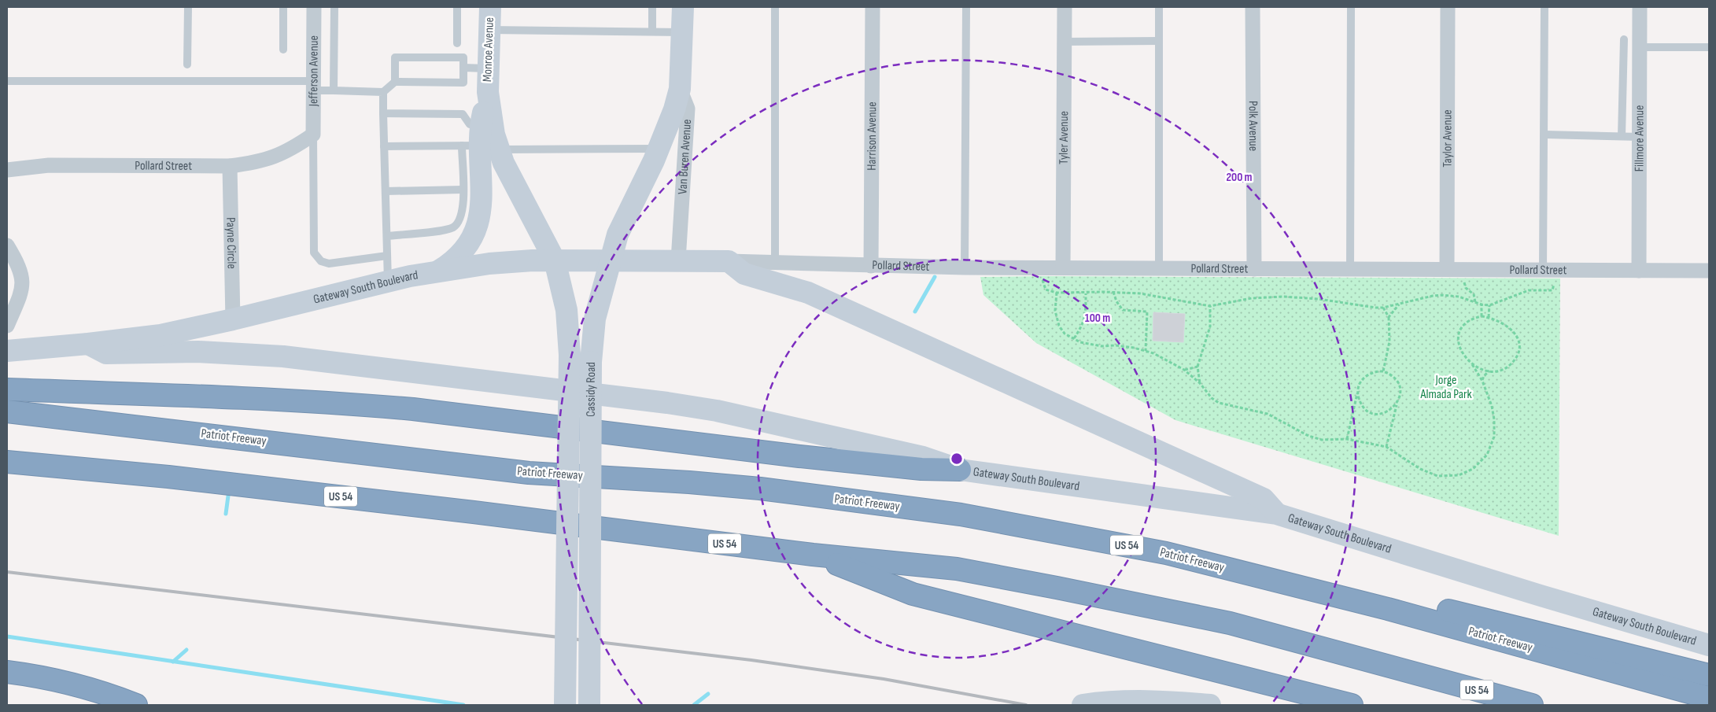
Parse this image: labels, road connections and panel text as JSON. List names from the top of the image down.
{
  "streets": {
    "highway": ["Patriot Freeway", "US 54"],
    "main road": [
      "Monroe Avenue",
      "Van Buren Avenue",
      "Gateway South Boulevard",
      "Cassidy Road"
    ],
    "street": [
      "Jefferson Avenue",
      "Polk Avenue",
      "Harrison Avenue",
      "Tyler Avenue",
      "Taylor Avenue",
      "Fillmore Avenue",
      "Pollard Street",
      "Payne Circle"
    ]
  },
  "crossings": [
    ["Monroe Avenue", "Cassidy Road"],
    ["Jefferson Avenue", "Pollard Street"],
    ["Polk Avenue", "Pollard Street"],
    ["Harrison Avenue", "Pollard Street"],
    ["Tyler Avenue", "Pollard Street"],
    ["Taylor Avenue", "Pollard Street"],
    ["Fillmore Avenue", "Pollard Street"],
    ["Van Buren Avenue", "Gateway South Boulevard"],
    ["Van Buren Avenue", "Cassidy Road"],
    ["Pollard Street", "Payne Circle"],
    ["Pollard Street", "Gateway South Boulevard"],
    ["Payne Circle", "Gateway South Boulevard"],
    ["Gateway South Boulevard", "Cassidy Road"]
  ],
  "parks": ["Jorge Almada Park"],
  "rings": ["200 m", "100 m"]
}
